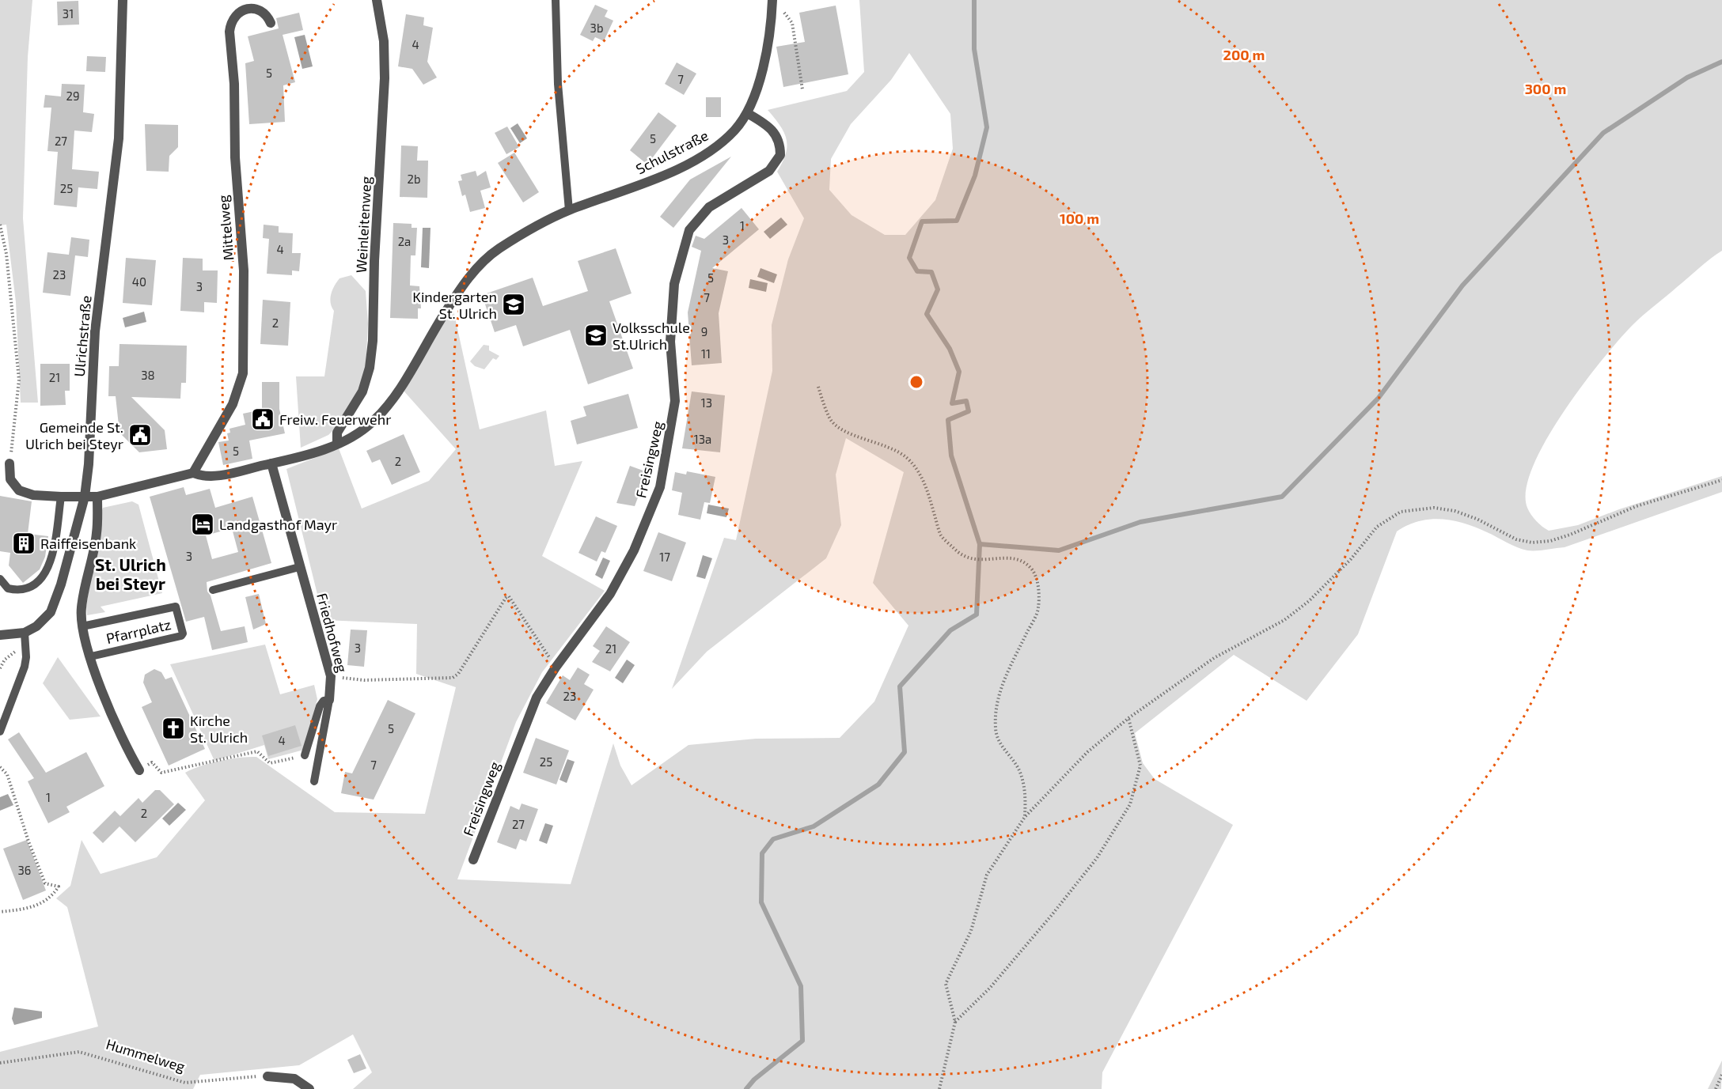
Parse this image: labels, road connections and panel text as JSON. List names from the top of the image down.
{
  "streets": {
    "street": [
      "Schulstraße",
      "Weinleitenweg",
      "Mittelweg",
      "Ulrichstraße",
      "Freisingweg",
      "Pfarrplatz",
      "Friedhofweg"
    ],
    "path": ["Hummelweg"]
  },
  "crossings": [
    ["Schulstraße", "Weinleitenweg"],
    ["Schulstraße", "Freisingweg"],
    ["Schulstraße", "Friedhofweg"]
  ],
  "districts": ["St. Ulrich bei Steyr"],
  "places": {
    "school or university": ["Kindergarten St. Ulrich", "Volksschule St.Ulrich"],
    "public building": ["Freiw. Feuerwehr", "Gemeinde St. Ulrich bei Steyr"],
    "hotel": ["Landgasthof Mayr"],
    "building": ["Raiffeisenbank"],
    "church": ["Kirche St. Ulrich"]
  },
  "house_numbers": [
    "31",
    "3b",
    "4",
    "5",
    "7",
    "29",
    "5",
    "27",
    "2b",
    "25",
    "1",
    "3",
    "2a",
    "4",
    "23",
    "5",
    "40",
    "3",
    "7",
    "2",
    "9",
    "11",
    "38",
    "21",
    "13",
    "13a",
    "5",
    "2",
    "3",
    "17",
    "3",
    "21",
    "23",
    "5",
    "4",
    "25",
    "7",
    "1",
    "2",
    "27",
    "36"
  ],
  "rings": ["200 m", "300 m", "100 m"]
}
